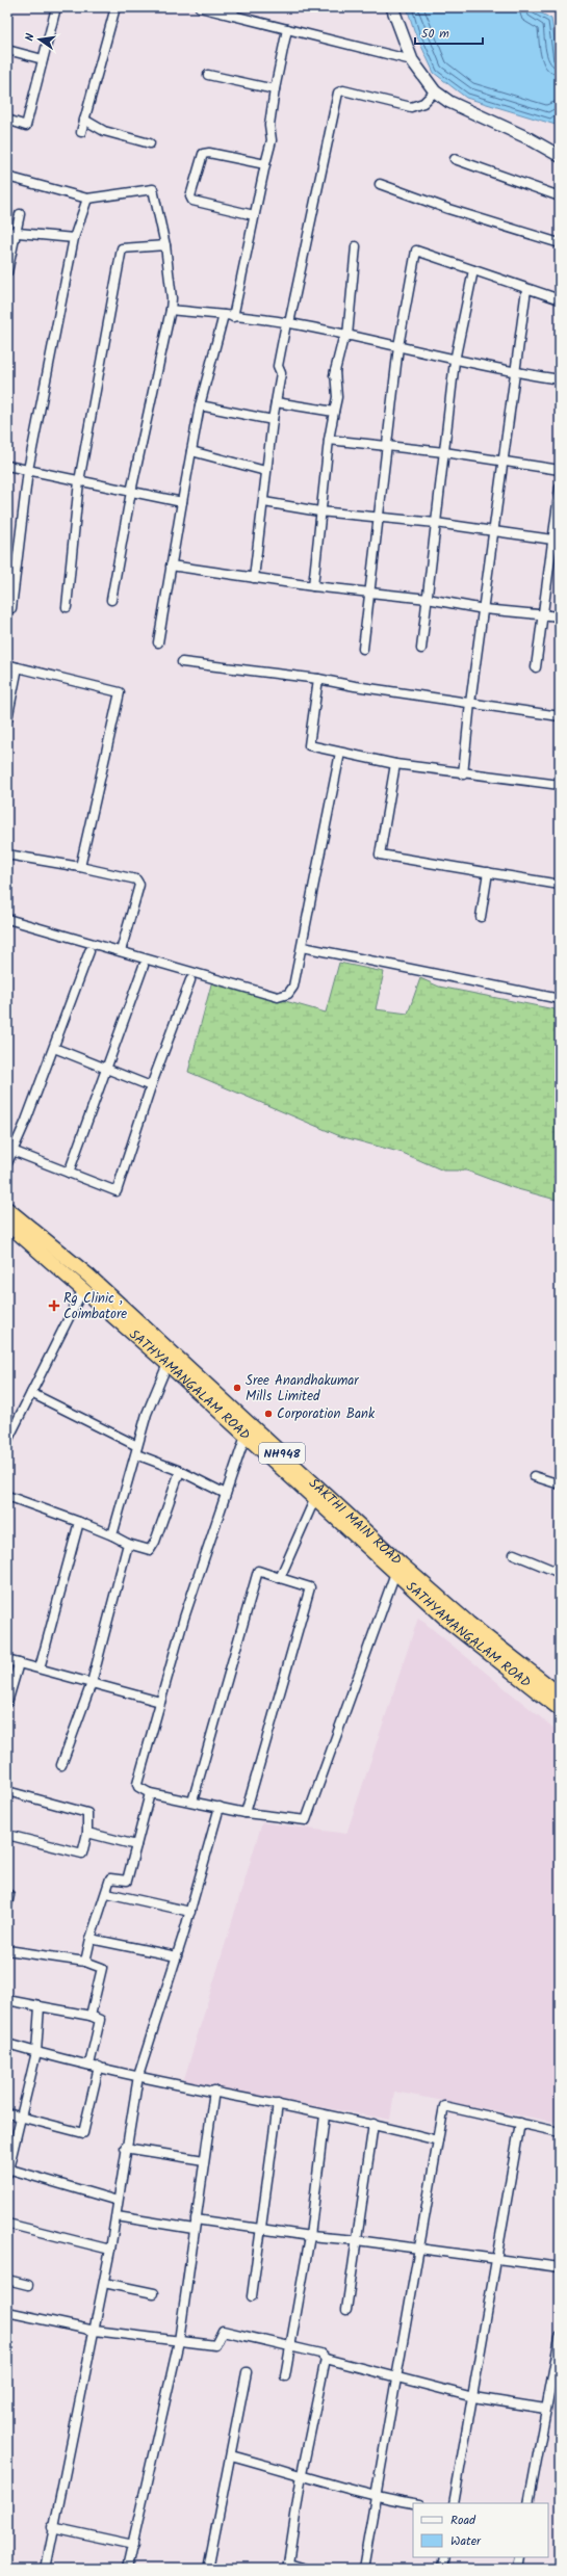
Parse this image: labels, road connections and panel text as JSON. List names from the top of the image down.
{
  "streets": {
    "highway": ["SATHYAMANGALAM ROAD", "NH948", "SAKTHI MAIN ROAD"]
  },
  "crossings": [
    ["SATHYAMANGALAM ROAD", "SAKTHI MAIN ROAD"]
  ],
  "places": {
    "health": ["Rg Clinic , Coimbatore"],
    "other": ["Sree Anandhakumar Mills Limited", "Corporation Bank"]
  },
  "legend": ["Road", "Water"],
  "scale_bar": "50 m",
  "north": "left"
}
